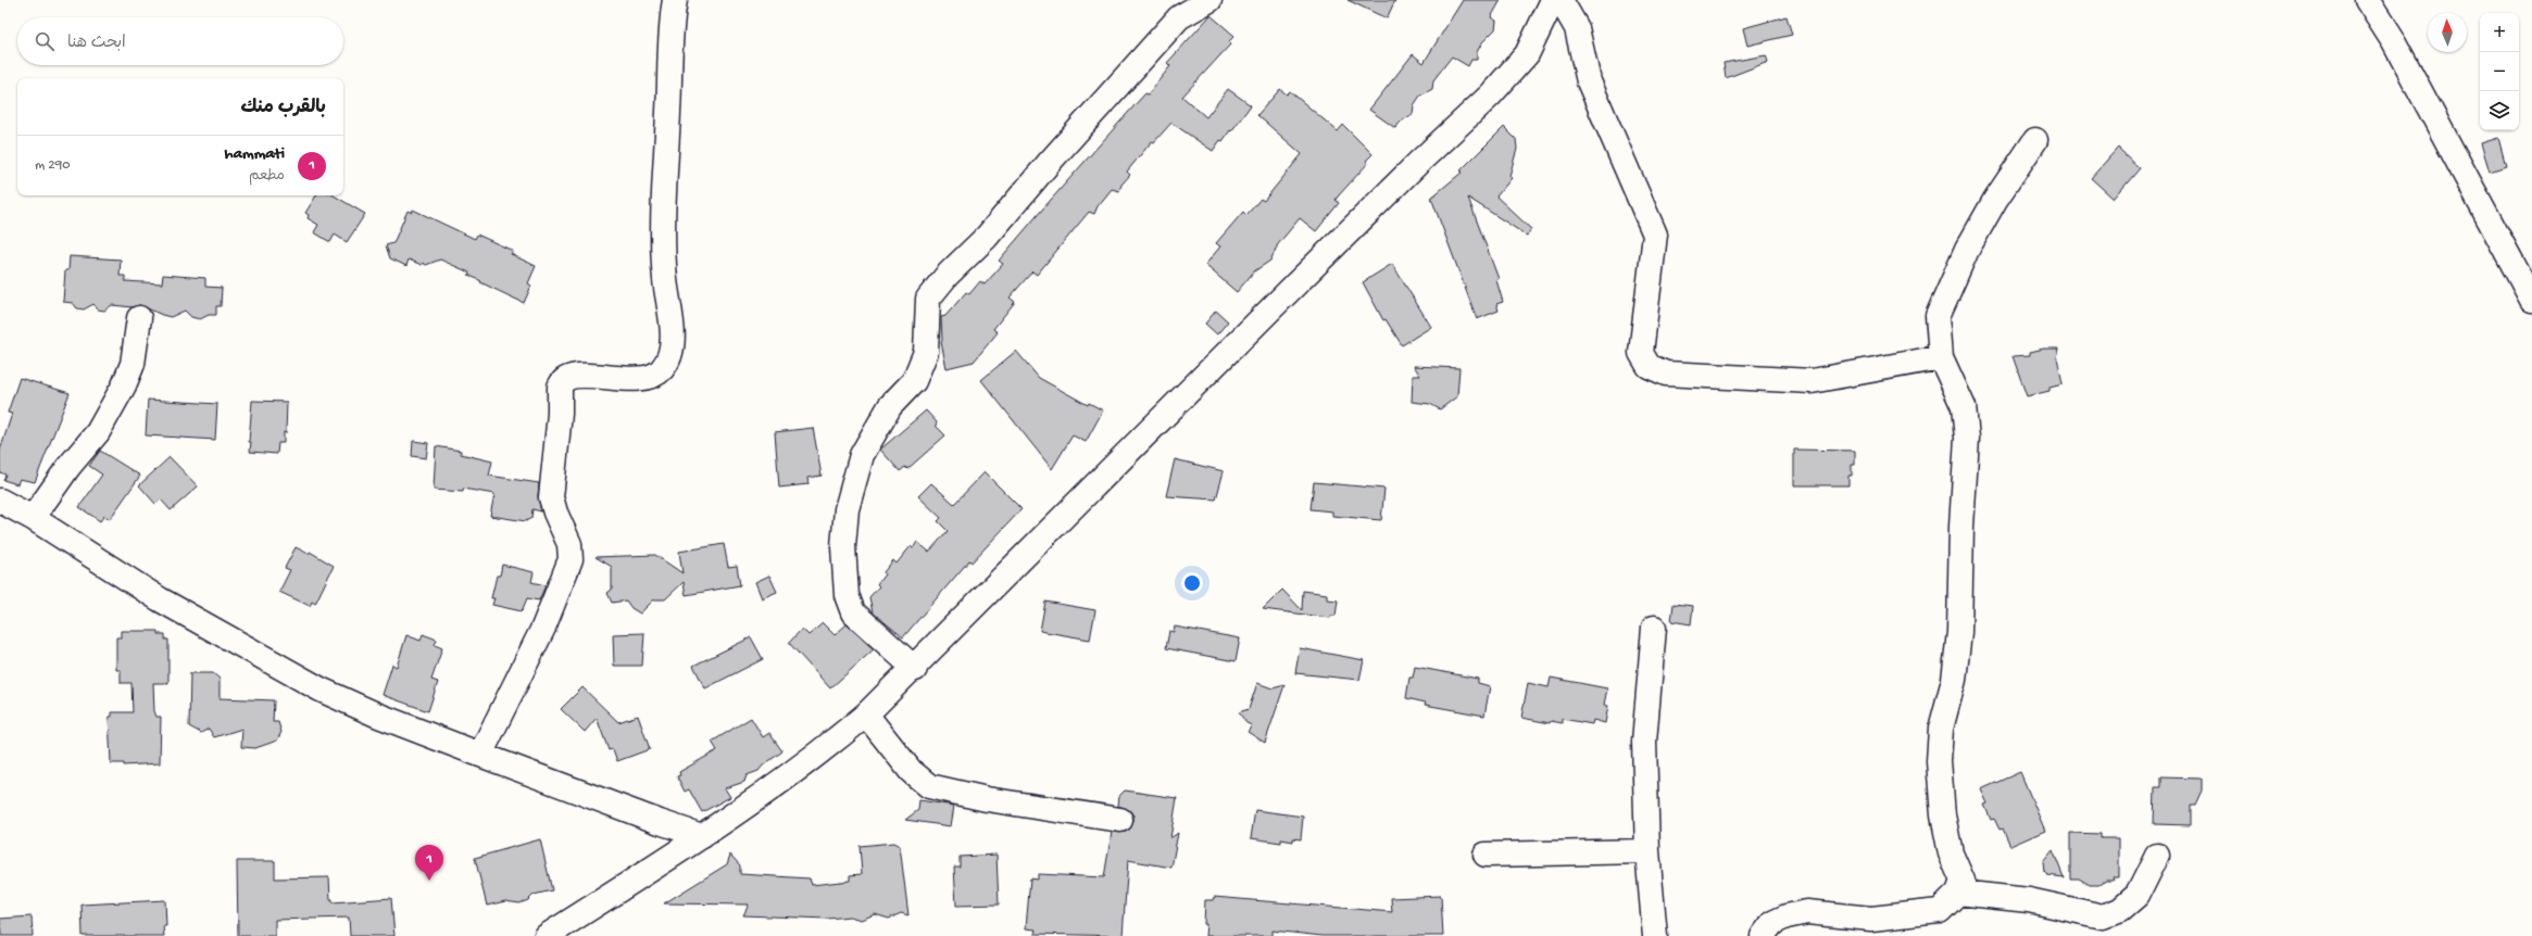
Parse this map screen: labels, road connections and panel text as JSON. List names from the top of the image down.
{
  "north": "top",
  "page": {
    "map_buttons": ["+", "−"],
    "search": "ابحث هنا",
    "heading": "بالقرب منك",
    "list": [
      {
        "mark": "1",
        "name": "hammati",
        "note": "مطعم",
        "value": "290 m"
      }
    ],
    "pins": "1"
  }
}
